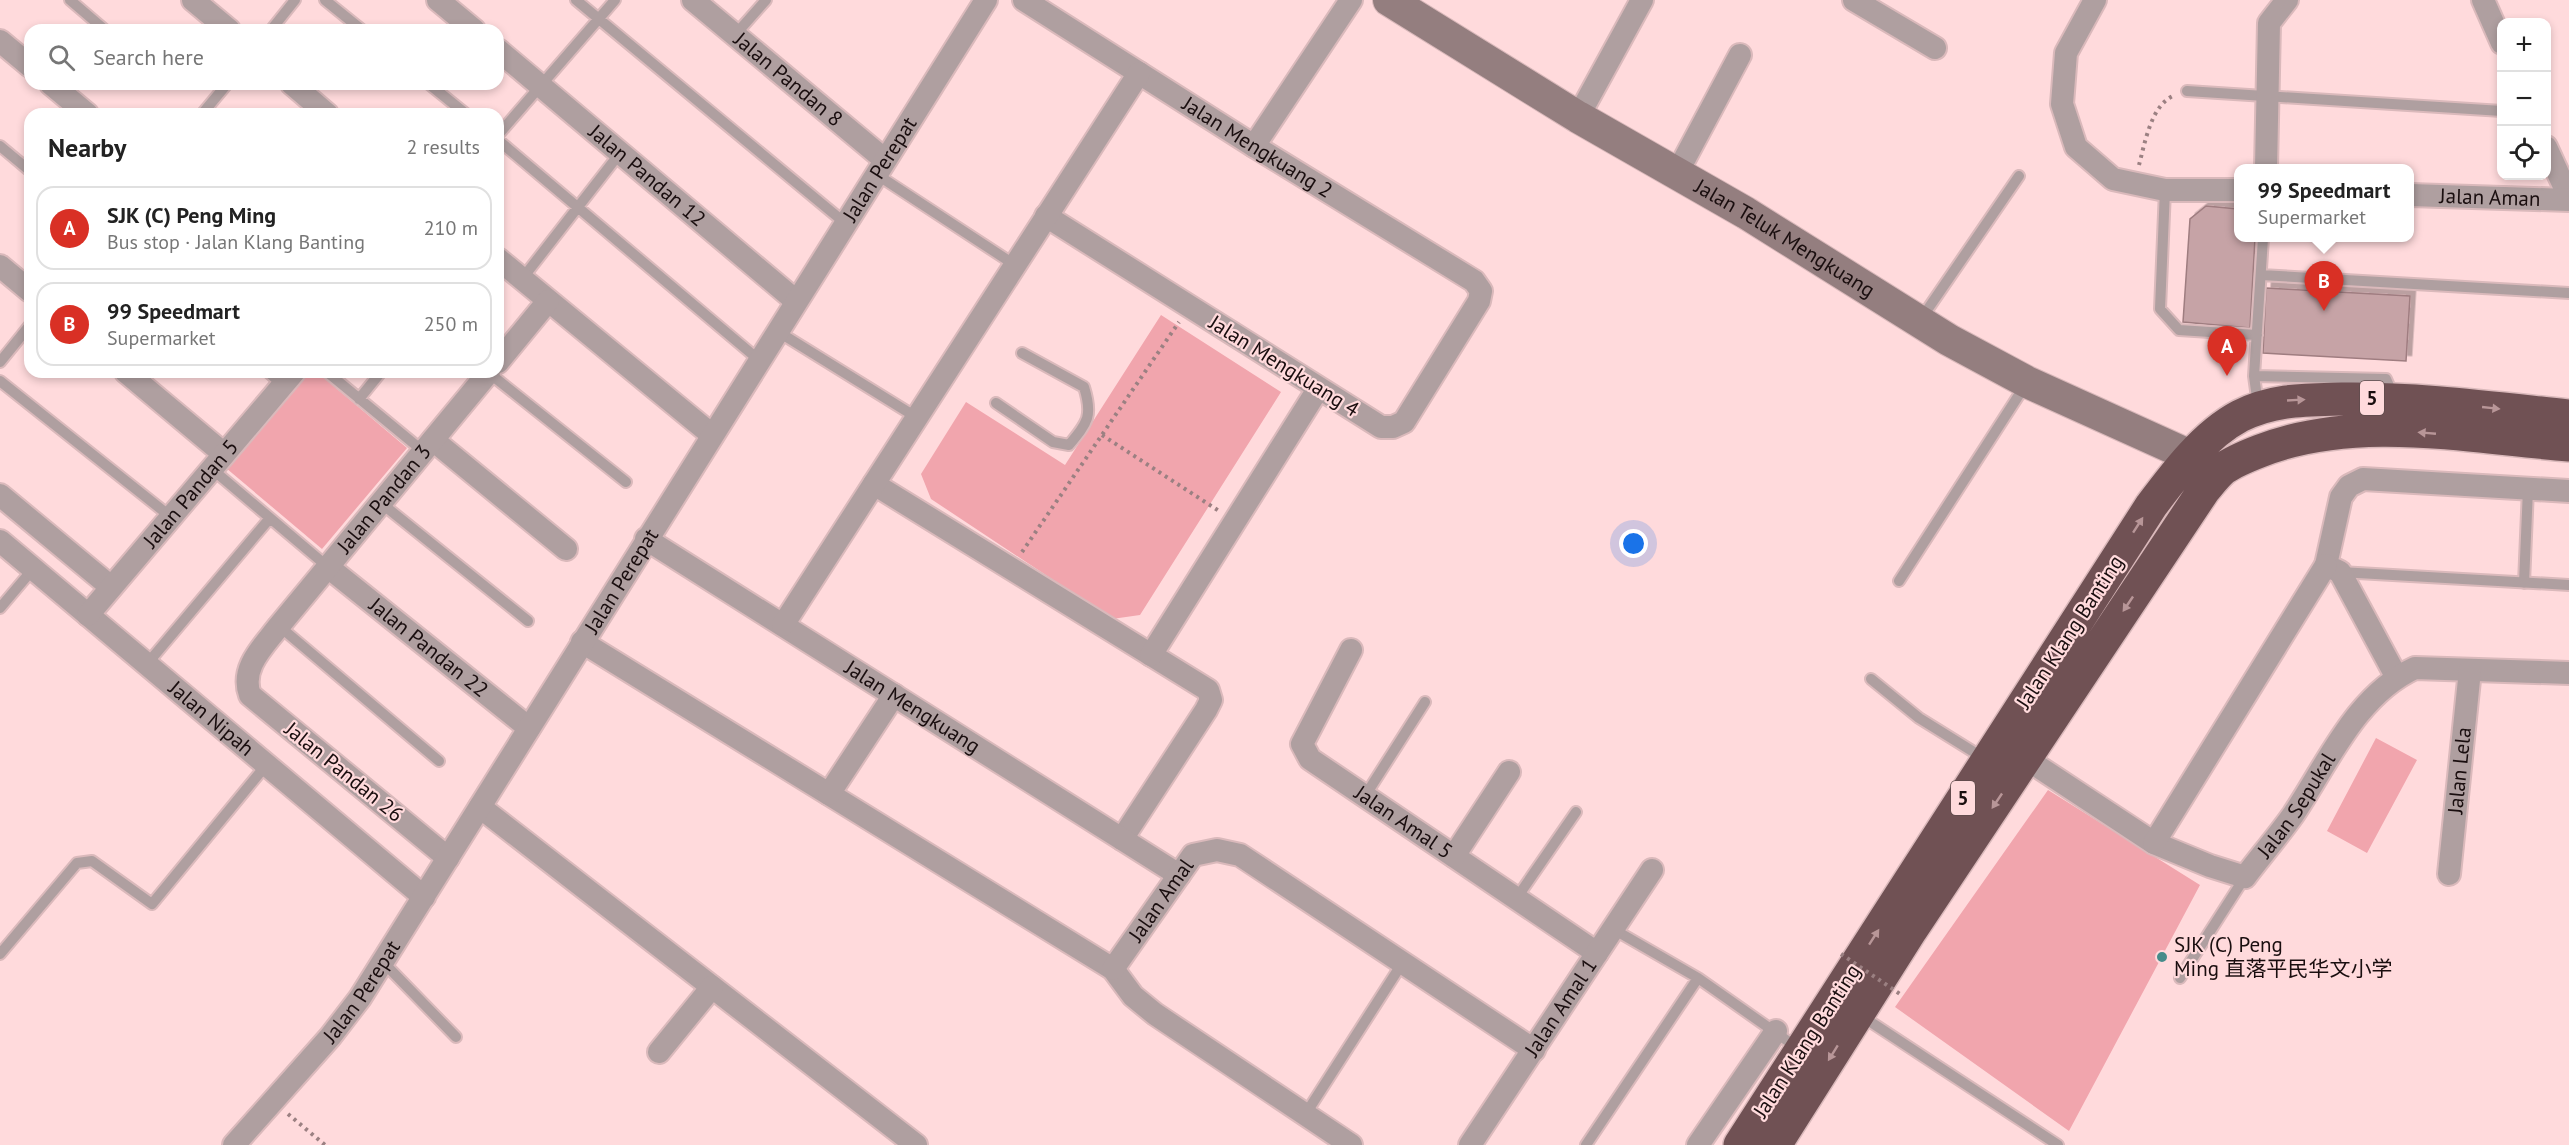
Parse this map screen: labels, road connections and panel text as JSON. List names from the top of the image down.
{
  "streets": {
    "highway": ["5", "Jalan Klang Banting"],
    "street": [
      "Jalan Pandan 8",
      "Jalan Mengkuang 2",
      "Jalan Perepat",
      "Jalan Pandan 12",
      "Jalan Aman",
      "Jalan Teluk Mengkuang",
      "Jalan Mengkuang 4",
      "Jalan Pandan 5",
      "Jalan Pandan 3",
      "Jalan Pandan 22",
      "Jalan Mengkuang",
      "Jalan Nipah",
      "Jalan Pandan 26",
      "Jalan Lela",
      "Jalan Sepukal",
      "Jalan Amal 5",
      "Jalan Amal",
      "Jalan Amal 1"
    ]
  },
  "crossings": [
    ["Jalan Pandan 8", "Jalan Perepat"],
    ["Jalan Mengkuang 2", "Jalan Mengkuang 4"],
    ["Jalan Perepat", "Jalan Pandan 12"],
    ["Jalan Perepat", "Jalan Pandan 22"],
    ["Jalan Perepat", "Jalan Mengkuang"],
    ["Jalan Perepat", "Jalan Nipah"],
    ["Jalan Perepat", "Jalan Pandan 26"],
    ["Jalan Teluk Mengkuang", "Jalan Klang Banting"],
    ["Jalan Pandan 5", "Jalan Nipah"],
    ["Jalan Pandan 3", "Jalan Pandan 22"],
    ["Jalan Pandan 3", "Jalan Pandan 26"],
    ["Jalan Klang Banting", "Jalan Sepukal"],
    ["Jalan Mengkuang", "Jalan Amal"],
    ["Jalan Lela", "Jalan Sepukal"],
    ["Jalan Amal 5", "Jalan Amal 1"],
    ["Jalan Amal", "Jalan Amal 1"]
  ],
  "places": ["SJK (C) Peng Ming 直落平民华文小学"],
  "page": {
    "map_buttons": ["+", "−"],
    "search": "Search here",
    "heading": ["Nearby", "2 results"],
    "popup": ["99 Speedmart", "Supermarket"],
    "list": [
      {
        "mark": "A",
        "name": "SJK (C) Peng Ming",
        "note": "Bus stop · Jalan Klang Banting",
        "value": "210 m"
      },
      {
        "mark": "B",
        "name": "99 Speedmart",
        "note": "Supermarket",
        "value": "250 m"
      }
    ],
    "pins": ["B", "A"]
  }
}
